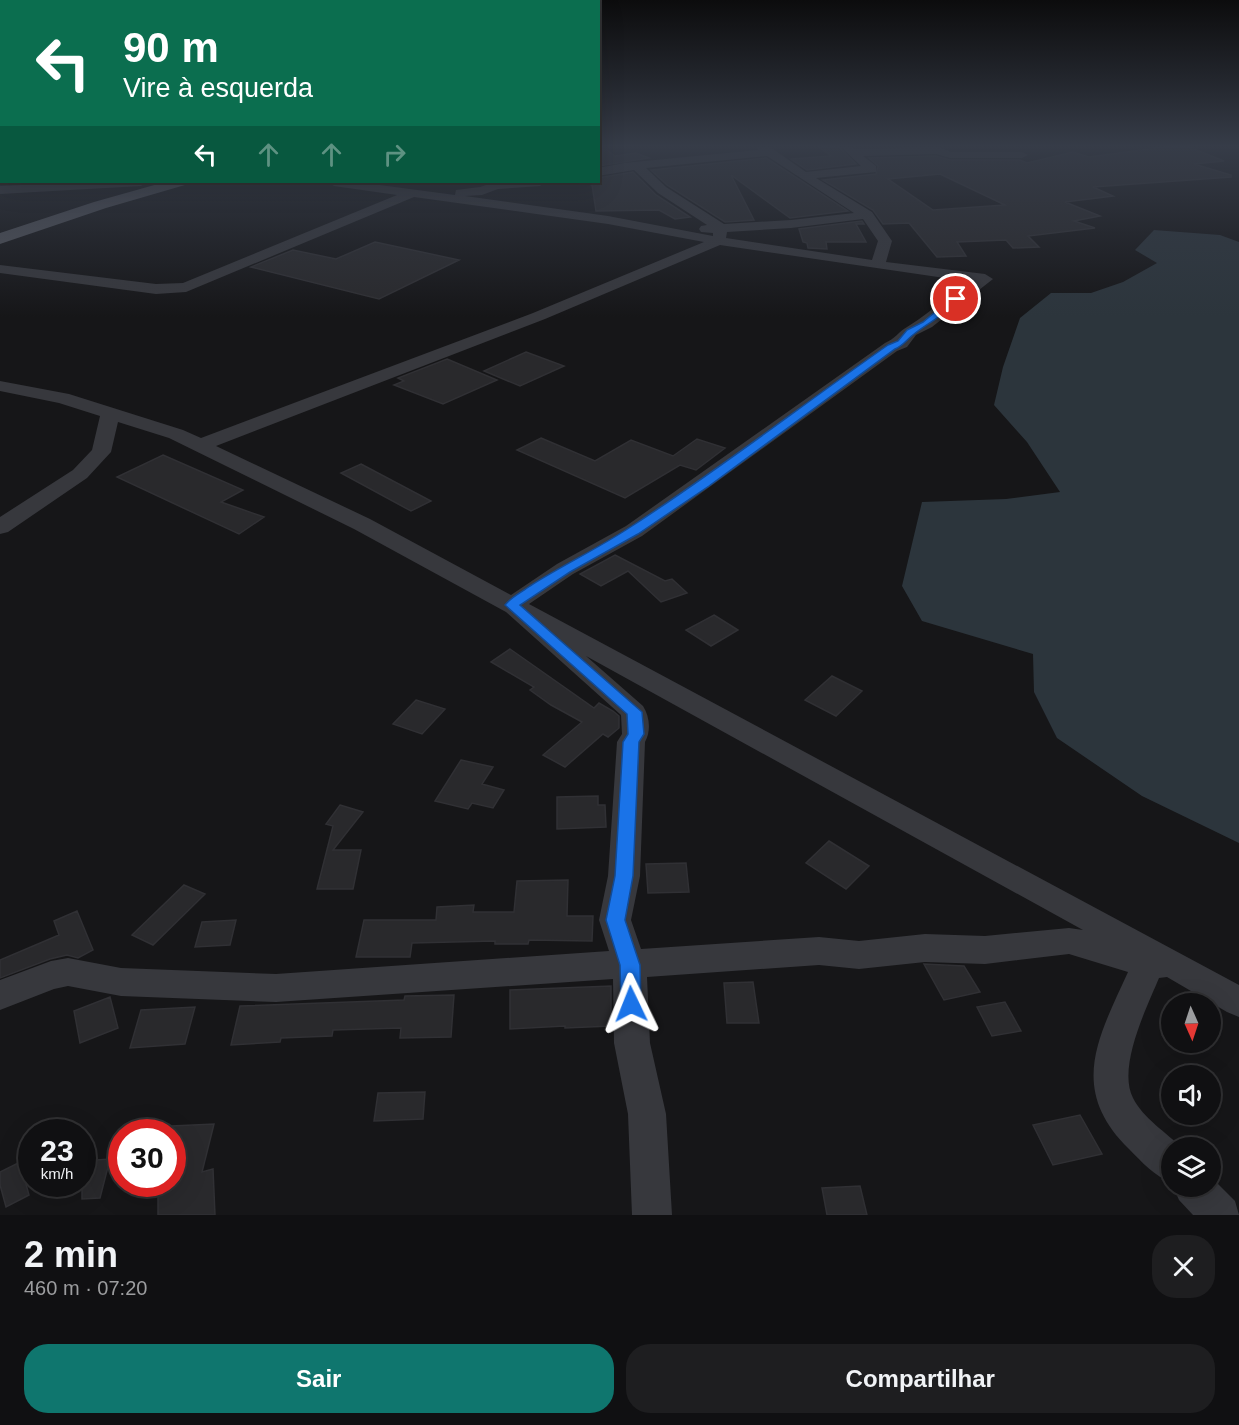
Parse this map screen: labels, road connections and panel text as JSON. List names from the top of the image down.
{
  "north": "bottom",
  "page": {
    "turn": ["90 m", "Vire à esquerda"],
    "speed": "23 km/h",
    "limit": "30",
    "heading": ["2 min", "460 m · 07:20"],
    "buttons": ["Sair", "Compartilhar"]
  }
}
